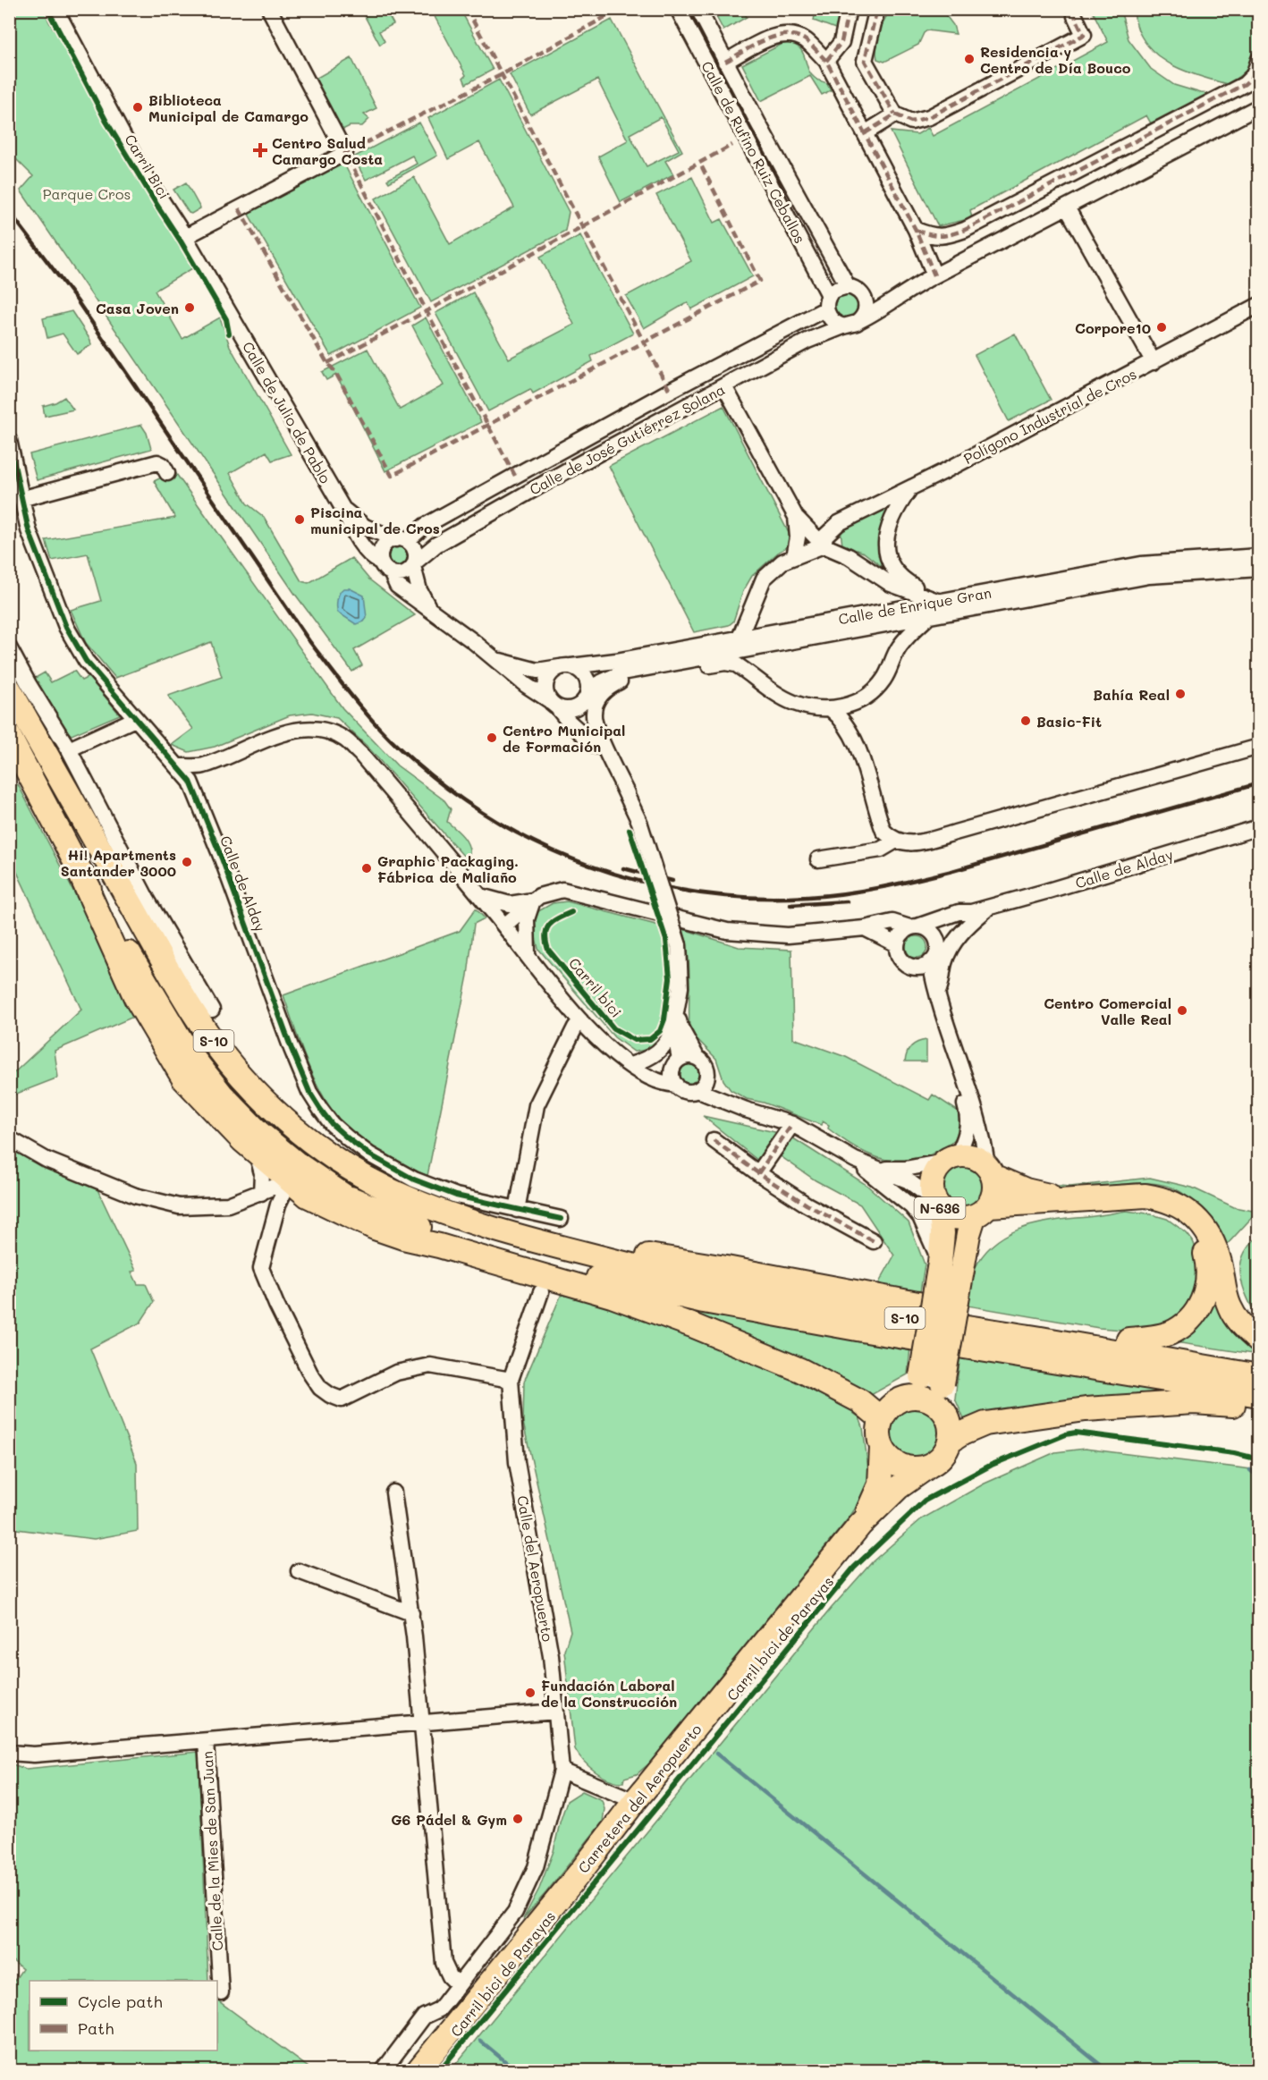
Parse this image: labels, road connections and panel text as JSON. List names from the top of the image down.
{
  "streets": {
    "highway": ["S-10", "N-636", "Carretera del Aeropuerto"],
    "street": [
      "Calle de Rufino Ruiz Ceballos",
      "Calle de Julio de Pablo",
      "Polígono Industrial de Cros",
      "Calle de José Gutiérrez Solana",
      "Calle de Enrique Gran",
      "Calle de Alday",
      "Calle del Aeropuerto",
      "Calle de la Mies de San Juan"
    ],
    "cycle path": ["Carril Bici", "Carril bici", "Carril bici de Parayas"]
  },
  "crossings": [
    ["Calle de Rufino Ruiz Ceballos", "Calle de José Gutiérrez Solana"],
    ["Calle de Julio de Pablo", "Calle de José Gutiérrez Solana"],
    ["Calle de Julio de Pablo", "Calle de Enrique Gran"],
    ["N-636", "Carretera del Aeropuerto"],
    ["Calle del Aeropuerto", "Calle de la Mies de San Juan"]
  ],
  "parks": ["Parque Cros"],
  "places": {
    "other": [
      "Residencia y Centro de Día Bouco",
      "Biblioteca Municipal de Camargo",
      "Casa Joven",
      "Corpore10",
      "Piscina municipal de Cros",
      "Bahía Real",
      "Basic-Fit",
      "Centro Municipal de Formación",
      "Hi! Apartments Santander 3000",
      "Graphic Packaging. Fábrica de Maliaño",
      "Centro Comercial Valle Real",
      "Fundación Laboral de la Construcción",
      "G6 Pádel & Gym"
    ],
    "health": ["Centro Salud Camargo Costa"]
  },
  "legend": ["Cycle path", "Path"]
}
